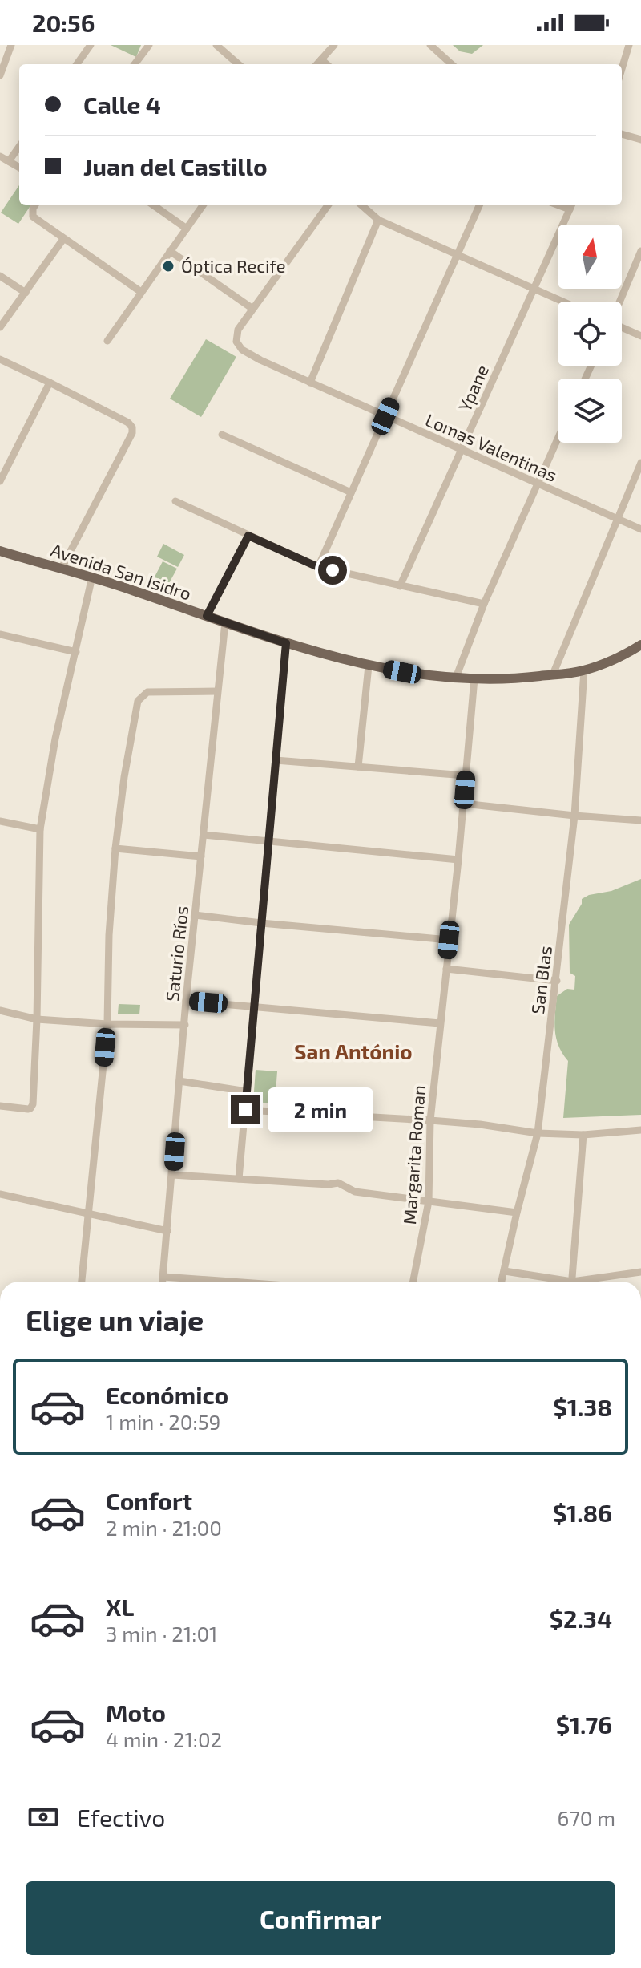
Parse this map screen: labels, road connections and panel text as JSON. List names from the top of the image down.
{
  "streets": {
    "main road": ["Avenida San Isidro"],
    "street": [
      "Ypane",
      "Lomas Valentinas",
      "Saturio Ríos",
      "San Blas",
      "Margarita Roman"
    ]
  },
  "crossings": [
    ["Ypane", "Lomas Valentinas"],
    ["Avenida San Isidro", "Saturio Ríos"],
    ["Avenida San Isidro", "San Blas"],
    ["Avenida San Isidro", "Margarita Roman"]
  ],
  "districts": ["San António"],
  "places": ["Óptica Recife"],
  "north": "top",
  "page": {
    "status": "20:56",
    "banner": ["Calle 4", "Juan del Castillo"],
    "bubble": "2 min",
    "heading": "Elige un viaje",
    "list": [
      {
        "name": "Económico",
        "note": "1 min · 20:59",
        "value": "$1.38"
      },
      {
        "name": "Confort",
        "note": "2 min · 21:00",
        "value": "$1.86"
      },
      {
        "name": "XL",
        "note": "3 min · 21:01",
        "value": "$2.34"
      },
      {
        "name": "Moto",
        "note": "4 min · 21:02",
        "value": "$1.76"
      }
    ],
    "pay": ["Efectivo", "670 m"],
    "buttons": "Confirmar"
  }
}
